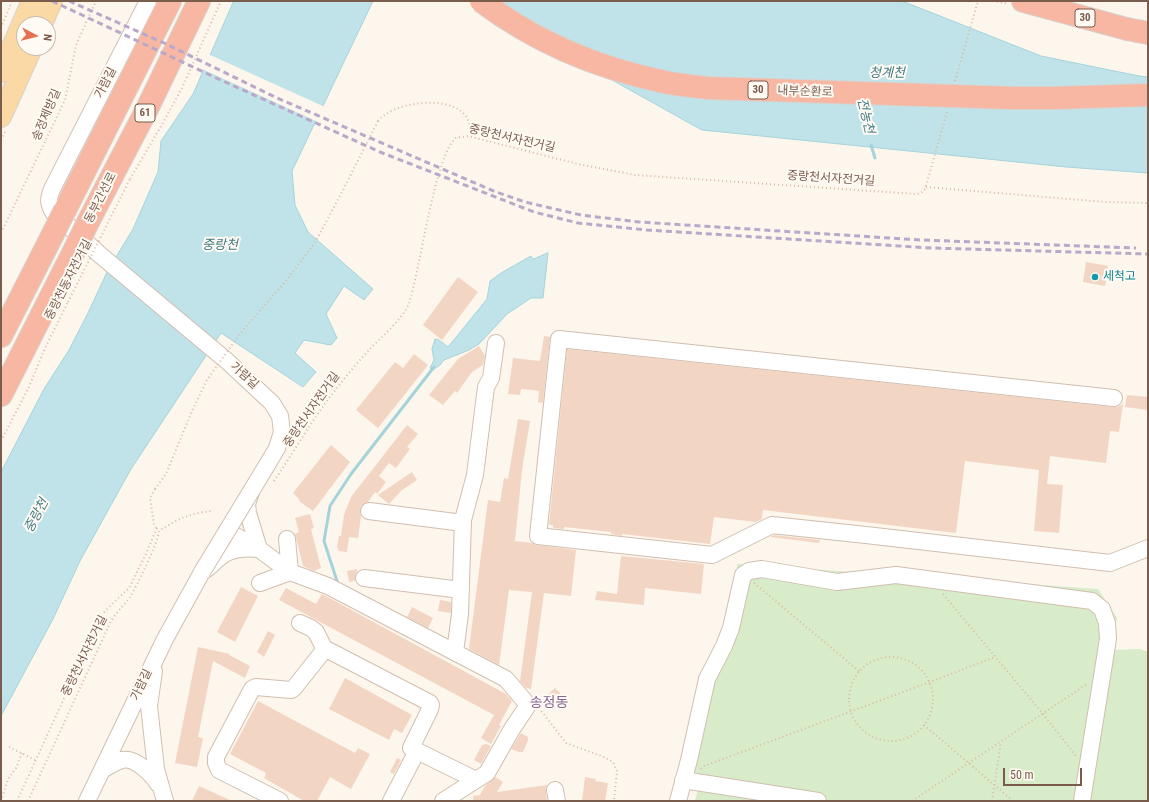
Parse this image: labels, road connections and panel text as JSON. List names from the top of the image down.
{
  "streets": {
    "highway": [
      "30",
      "내부순환로",
      "61",
      "동부간선로"
    ],
    "street": ["가람길"],
    "path": ["송정제방길", "중랑천서자전거길", "중랑천동자전거길"]
  },
  "districts": ["송정동"],
  "water": ["청계천", "전농천", "중랑천"],
  "places": ["세척고"],
  "scale_bar": "50 m",
  "north": "right"
}
